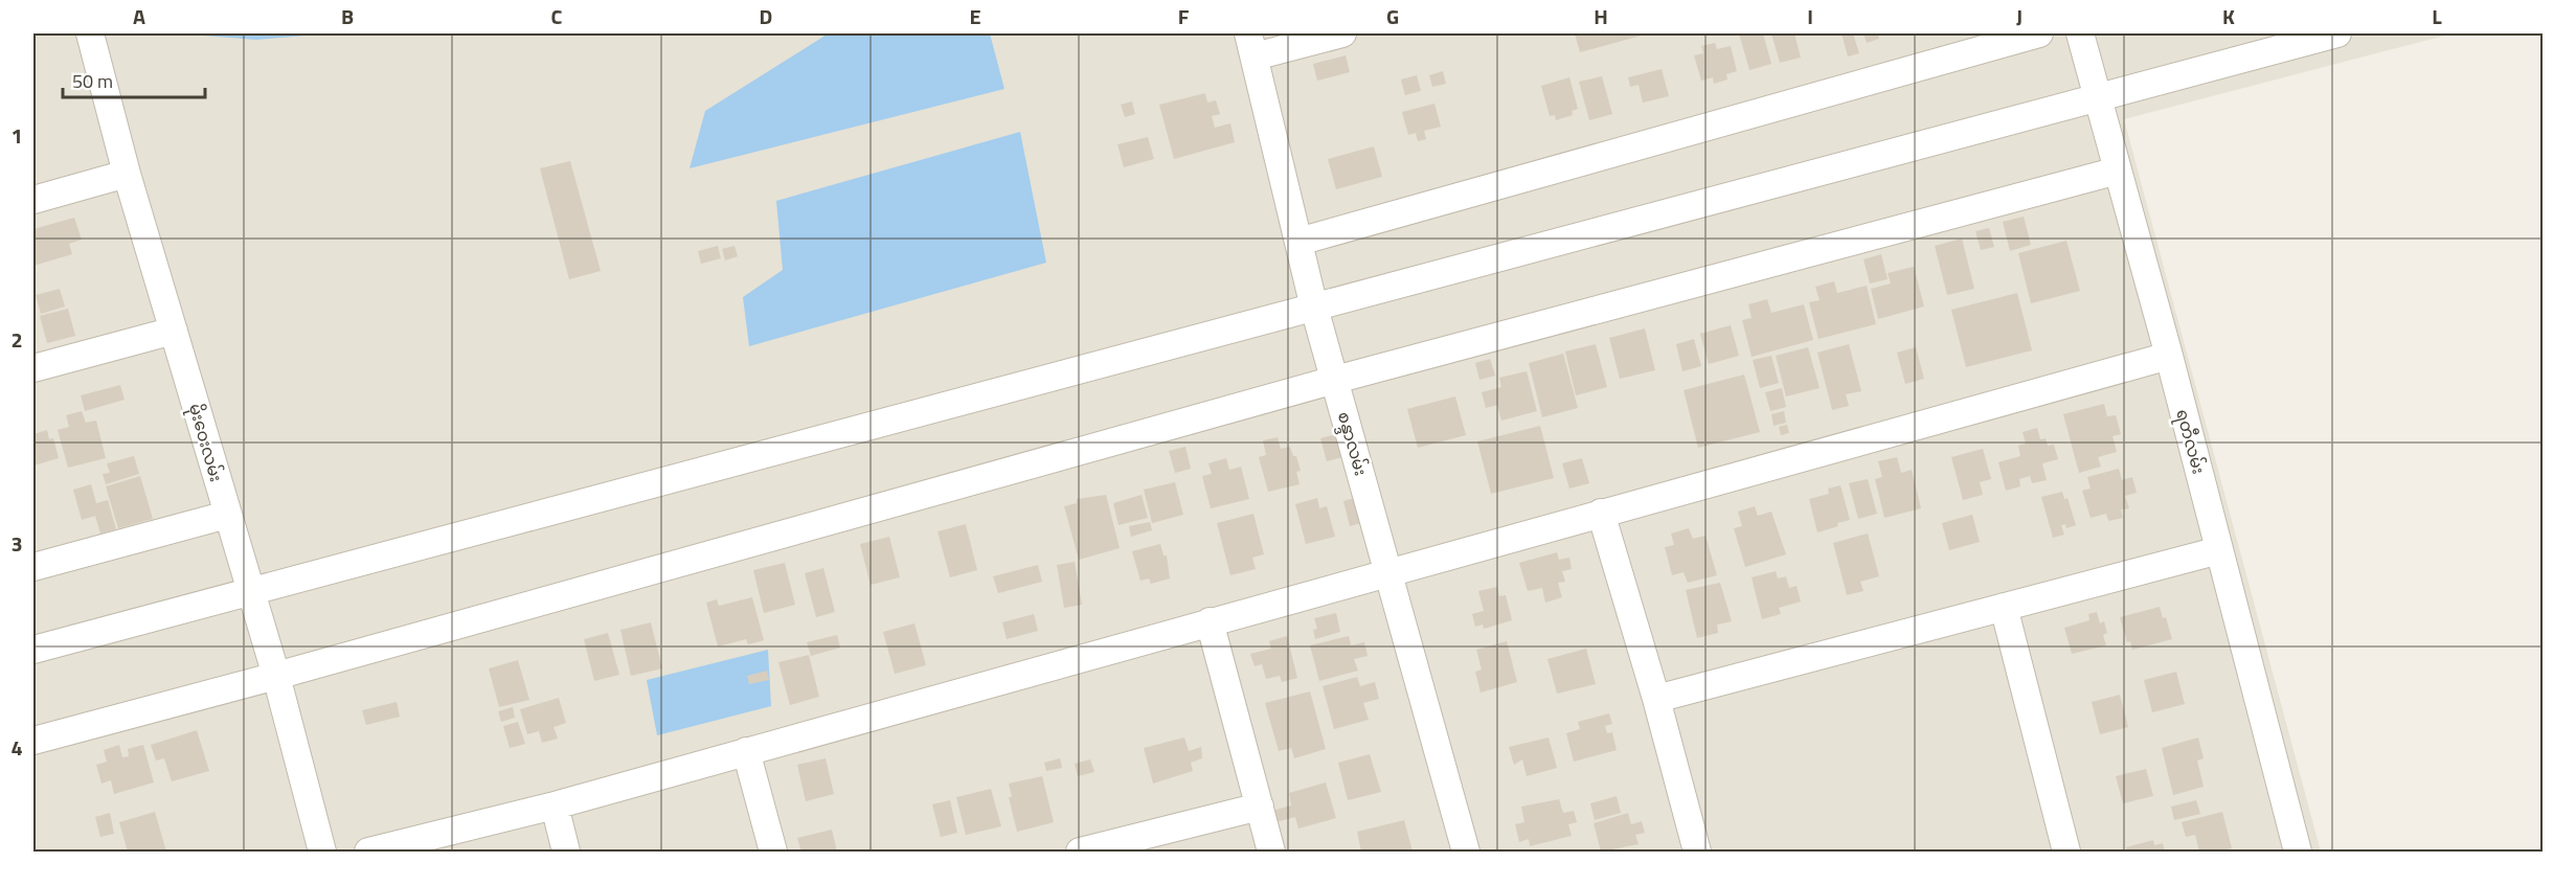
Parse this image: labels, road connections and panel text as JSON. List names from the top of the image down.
{
  "streets": {
    "street": ["ရတီလမ်း", "မိုးဝေးလမ်း", "စန္ဒာလမ်း"]
  },
  "scale_bar": "50 m",
  "grid": {
    "columns": [
      "A",
      "B",
      "C",
      "D",
      "E",
      "F",
      "G",
      "H",
      "I",
      "J",
      "K",
      "L"
    ],
    "rows": [
      "1",
      "2",
      "3",
      "4"
    ]
  }
}
